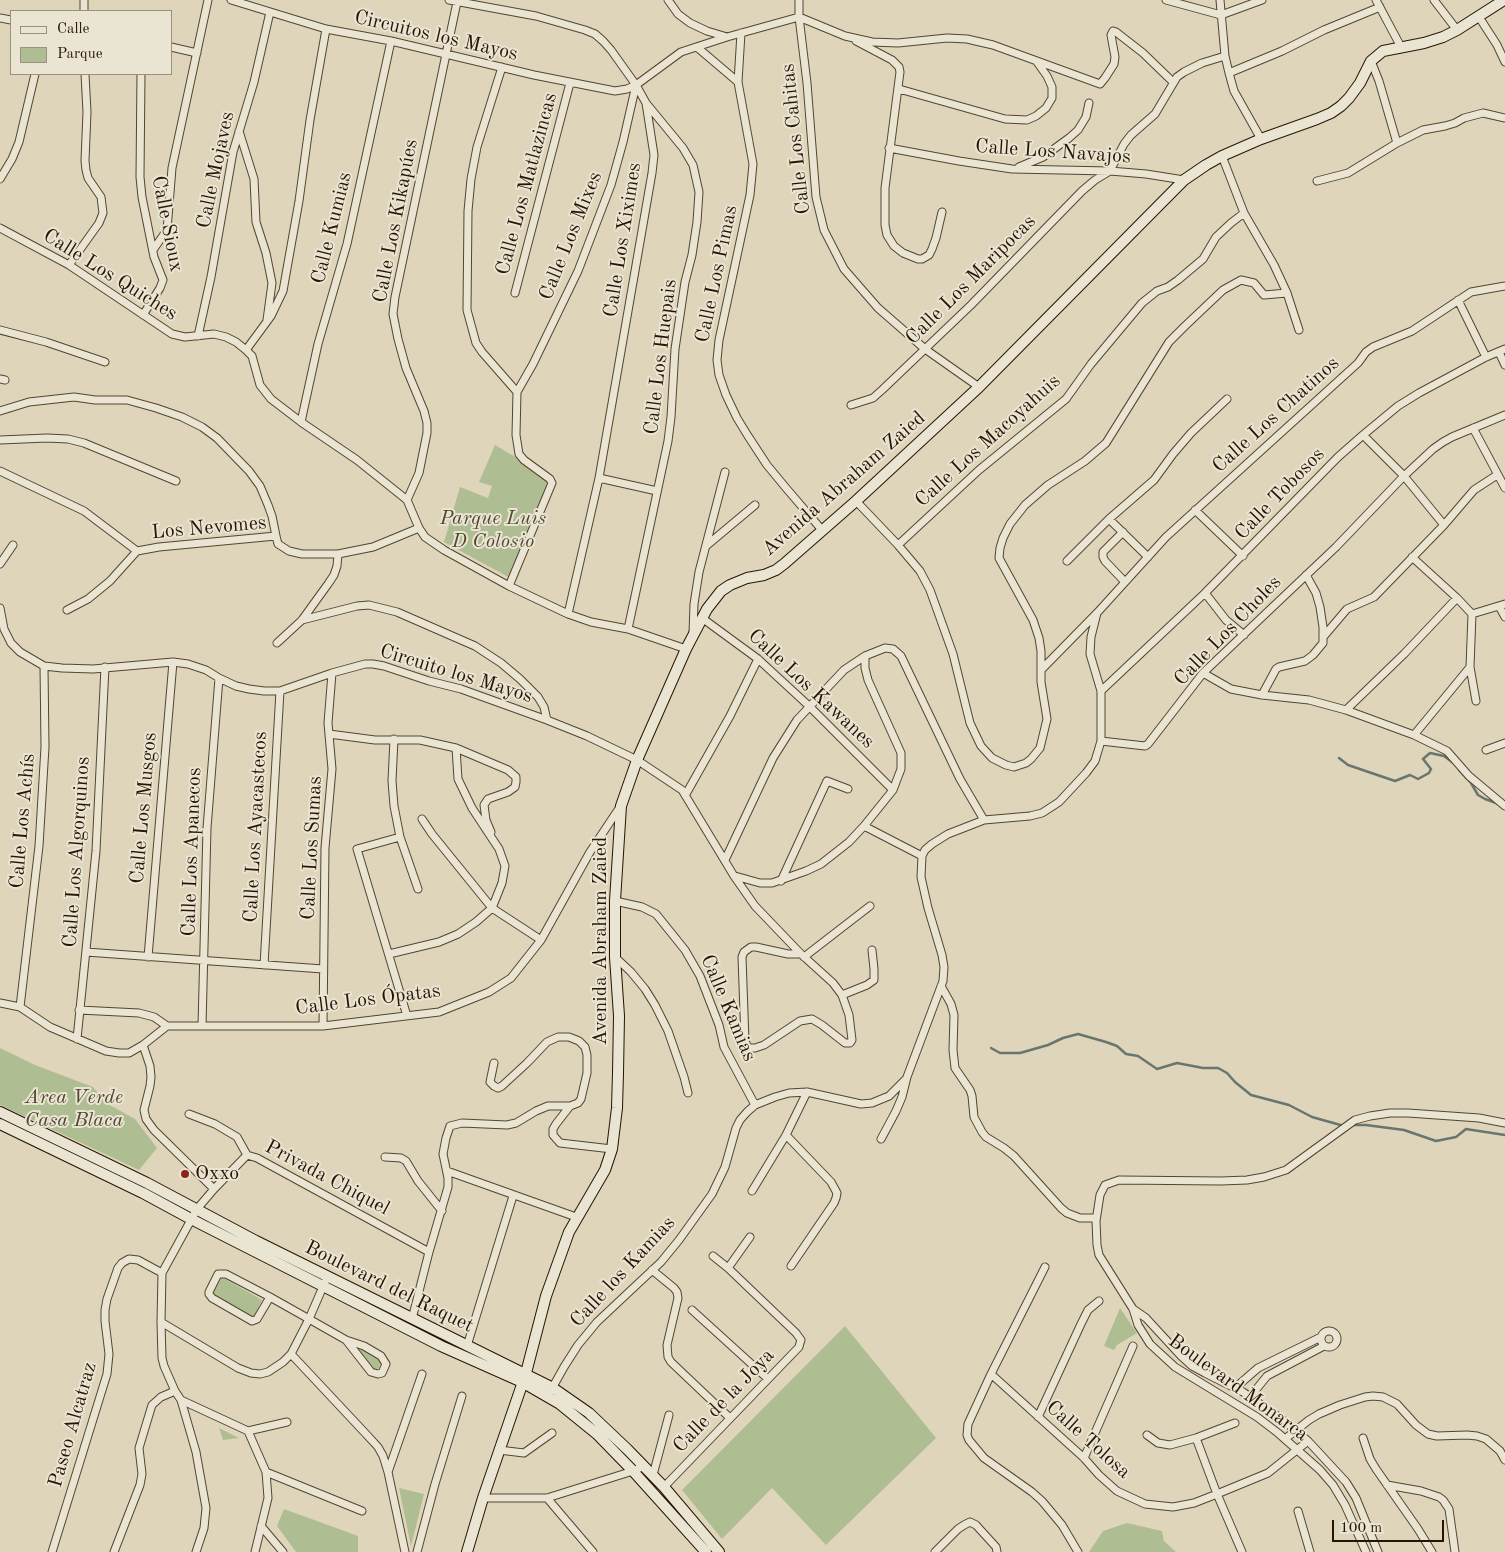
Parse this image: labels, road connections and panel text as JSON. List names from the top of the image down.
{
  "streets": {
    "street": [
      "Circuitos los Mayos",
      "Calle Los Cahitas",
      "Calle Los Navajos",
      "Calle Mojaves",
      "Calle Los Matlazincas",
      "Calle Los Kikapúes",
      "Calle Sioux",
      "Calle Kumias",
      "Calle Los Mixes",
      "Calle Los Xiximes",
      "Calle Los Pimas",
      "Calle Los Quiches",
      "Calle Los Maripocas",
      "Calle Los Huepais",
      "Calle Los Chatinos",
      "Calle Los Macoyahuis",
      "Avenida Abraham Zaied",
      "Calle Tobosos",
      "Los Nevomes",
      "Calle Los Choles",
      "Circuito los Mayos",
      "Calle Los Kawanes",
      "Calle Los Musgos",
      "Calle Los Achís",
      "Calle Los Ayacastecos",
      "Calle Los Sumas",
      "Calle Los Algorquinos",
      "Calle Los Apanecos",
      "Calle Los Ópatas",
      "Calle Kamias",
      "Privada Chiquel",
      "Calle los Kamias",
      "Boulevard del Raquet",
      "Boulevard Monarca",
      "Calle de la Joya",
      "Paseo Alcatraz",
      "Calle Tolosa"
    ]
  },
  "crossings": [
    ["Circuitos los Mayos", "Calle Mojaves"],
    ["Circuitos los Mayos", "Calle Los Matlazincas"],
    ["Circuitos los Mayos", "Calle Los Kikapúes"],
    ["Circuitos los Mayos", "Calle Kumias"],
    ["Circuitos los Mayos", "Calle Los Mixes"],
    ["Circuitos los Mayos", "Calle Los Xiximes"],
    ["Calle Los Cahitas", "Calle Los Maripocas"],
    ["Calle Los Cahitas", "Avenida Abraham Zaied"],
    ["Calle Los Navajos", "Calle Los Maripocas"],
    ["Calle Los Navajos", "Avenida Abraham Zaied"],
    ["Calle Mojaves", "Calle Los Quiches"],
    ["Calle Los Matlazincas", "Calle Los Mixes"],
    ["Calle Los Kikapúes", "Calle Los Xiximes"],
    ["Calle Sioux", "Calle Los Quiches"],
    ["Calle Kumias", "Calle Los Quiches"],
    ["Calle Los Mixes", "Calle Los Xiximes"],
    ["Calle Los Xiximes", "Calle Los Huepais"],
    ["Calle Los Pimas", "Avenida Abraham Zaied"],
    ["Calle Los Chatinos", "Calle Tobosos"],
    ["Calle Los Chatinos", "Calle Los Choles"],
    ["Avenida Abraham Zaied", "Circuito los Mayos"],
    ["Avenida Abraham Zaied", "Calle Los Kawanes"],
    ["Avenida Abraham Zaied", "Calle Los Ópatas"],
    ["Avenida Abraham Zaied", "Calle Kamias"],
    ["Avenida Abraham Zaied", "Boulevard del Raquet"],
    ["Circuito los Mayos", "Calle Los Musgos"],
    ["Circuito los Mayos", "Calle Los Achís"],
    ["Circuito los Mayos", "Calle Los Ayacastecos"],
    ["Circuito los Mayos", "Calle Los Sumas"],
    ["Circuito los Mayos", "Calle Los Algorquinos"],
    ["Circuito los Mayos", "Calle Los Apanecos"],
    ["Calle Los Sumas", "Calle Los Ópatas"],
    ["Calle Los Algorquinos", "Calle Los Ópatas"],
    ["Calle Los Apanecos", "Calle Los Ópatas"],
    ["Calle Kamias", "Calle los Kamias"],
    ["Calle los Kamias", "Boulevard del Raquet"],
    ["Boulevard del Raquet", "Calle de la Joya"],
    ["Boulevard Monarca", "Calle Tolosa"]
  ],
  "parks": ["Parque Luis D Colosio", "Area Verde Casa Blaca"],
  "places": ["Oxxo"],
  "legend": ["Calle", "Parque"],
  "scale_bar": "100 m"
}
